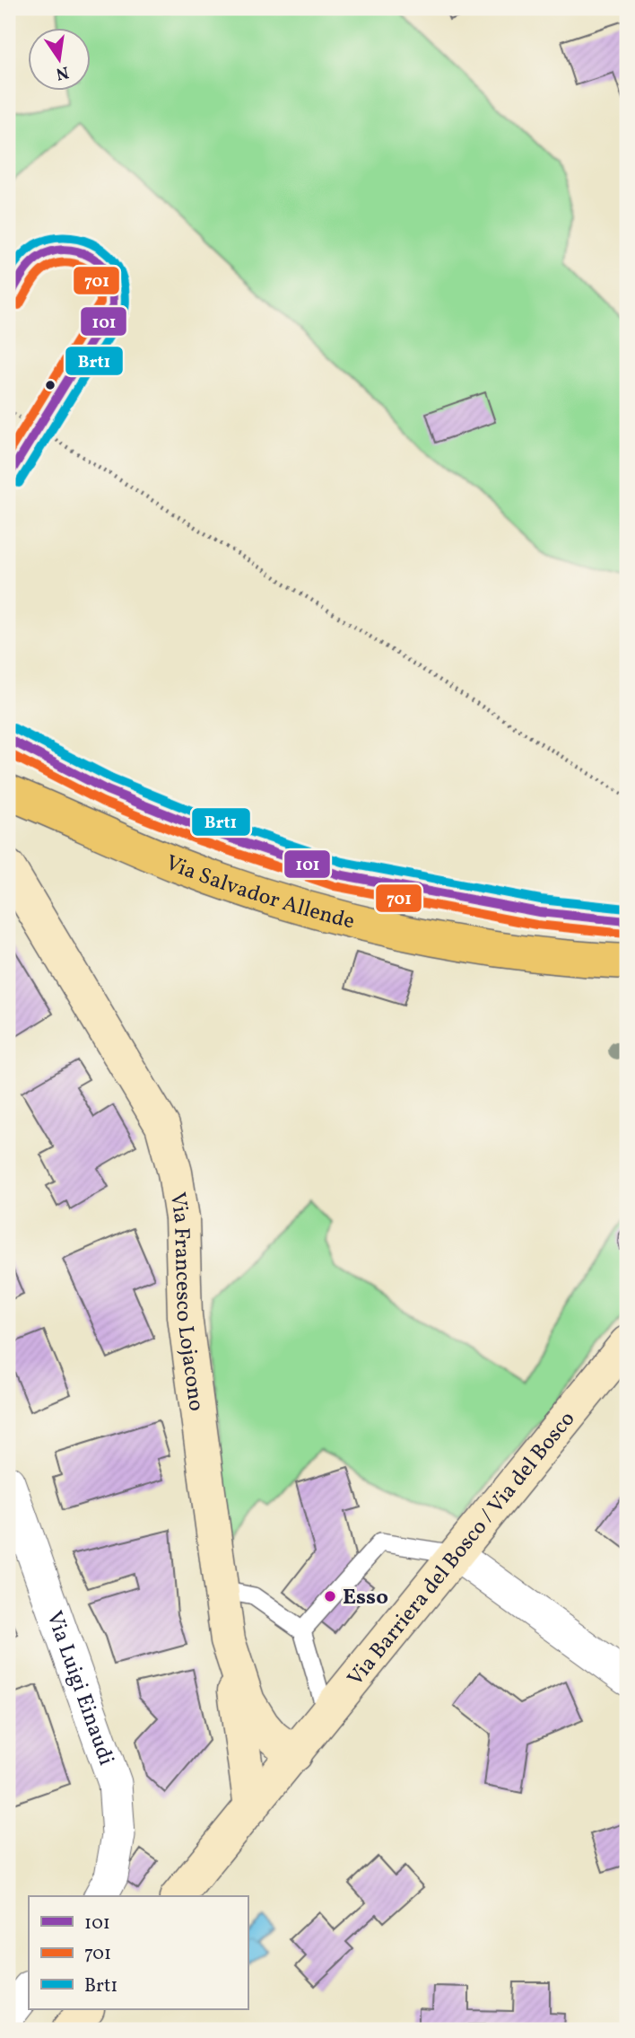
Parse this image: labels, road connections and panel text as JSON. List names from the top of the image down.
{
  "streets": {
    "main road": ["Via Salvador Allende", "Via Francesco Lojacono", "Via Barriera del Bosco / Via del Bosco"],
    "street": ["Via Luigi Einaudi"]
  },
  "crossings": [
    ["Via Francesco Lojacono", "Via Barriera del Bosco / Via del Bosco"]
  ],
  "places": ["Esso"],
  "lines": ["transit line Brt1", "transit line 101", "transit line 701"],
  "legend": ["101", "701", "Brt1"],
  "north": "bottom"
}
